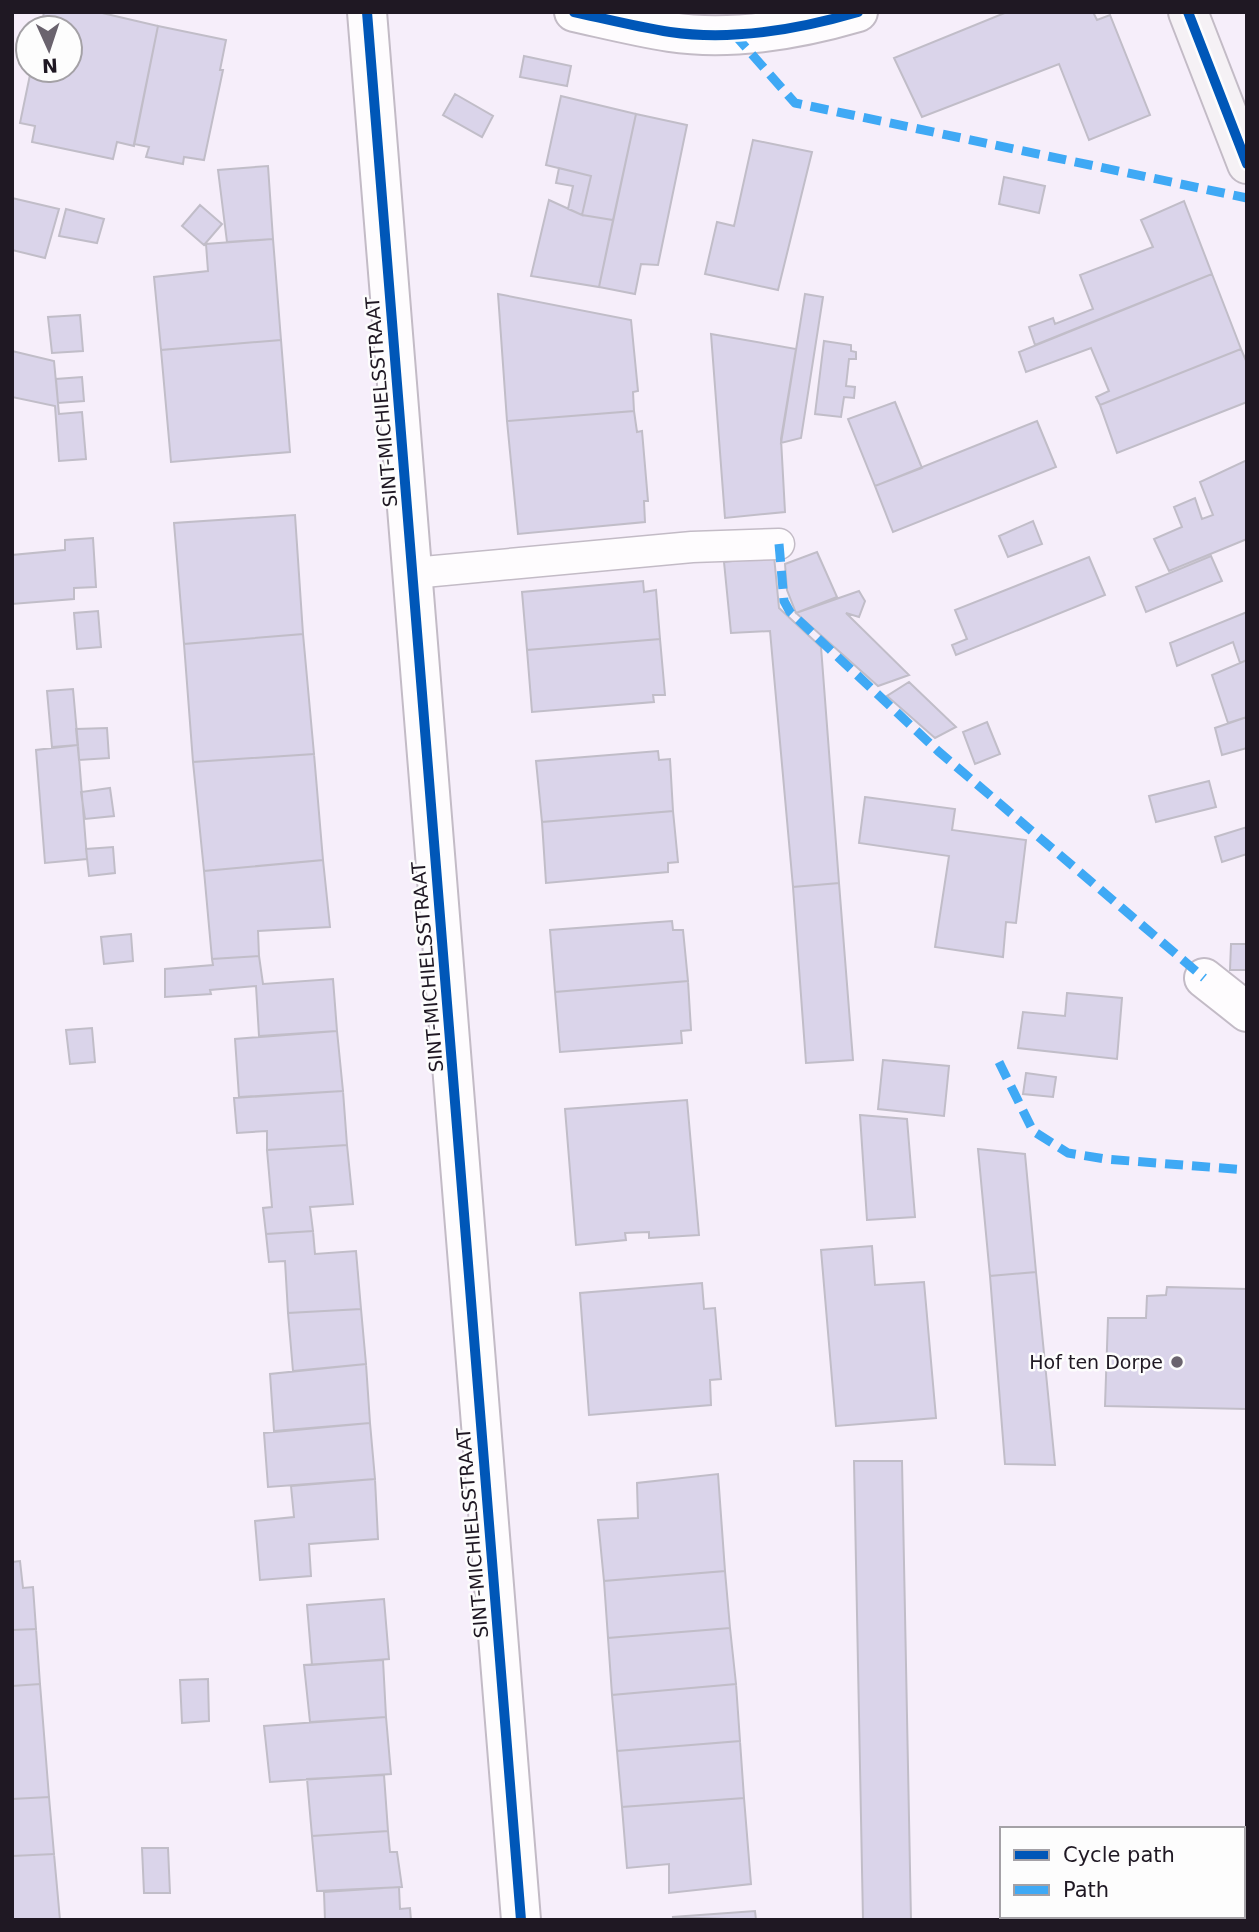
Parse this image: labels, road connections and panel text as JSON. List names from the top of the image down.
{
  "streets": {
    "street": ["SINT-MICHIELSSTRAAT"]
  },
  "places": ["Hof ten Dorpe"],
  "legend": ["Cycle path", "Path"],
  "north": "bottom"
}
